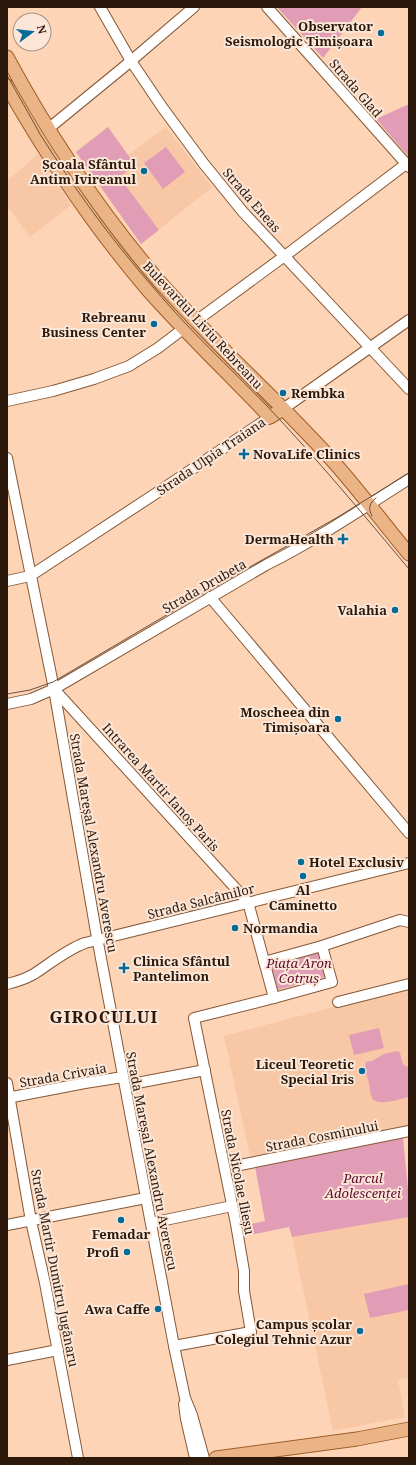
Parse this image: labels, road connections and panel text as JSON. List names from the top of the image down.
{
  "streets": {
    "main road": ["Bulevardul Liviu Rebreanu", "Strada Ulpia Traiana"],
    "street": [
      "Strada Glad",
      "Strada Eneas",
      "Strada Drubeta",
      "Intrarea Martir Ianoș Paris",
      "Strada Mareșal Alexandru Averescu",
      "Strada Salcâmilor",
      "Strada Crivaia",
      "Strada Cosminului",
      "Strada Nicolae Ilieșu",
      "Strada Martir Dumitru Jugănaru"
    ]
  },
  "crossings": [
    ["Strada Eneas", "Strada Ulpia Traiana"],
    ["Bulevardul Liviu Rebreanu", "Strada Ulpia Traiana"],
    ["Bulevardul Liviu Rebreanu", "Strada Drubeta"],
    ["Strada Ulpia Traiana", "Strada Mareșal Alexandru Averescu"],
    ["Strada Drubeta", "Intrarea Martir Ianoș Paris"],
    ["Strada Drubeta", "Strada Mareșal Alexandru Averescu"],
    ["Intrarea Martir Ianoș Paris", "Strada Mareșal Alexandru Averescu"],
    ["Intrarea Martir Ianoș Paris", "Strada Salcâmilor"],
    ["Strada Mareșal Alexandru Averescu", "Strada Salcâmilor"],
    ["Strada Mareșal Alexandru Averescu", "Strada Crivaia"],
    ["Strada Mareșal Alexandru Averescu", "Strada Nicolae Ilieșu"],
    ["Strada Crivaia", "Strada Martir Dumitru Jugănaru"]
  ],
  "districts": ["GIROCULUI"],
  "parks": ["Piața Aron Cotruș", "Parcul Adolescenței"],
  "places": {
    "other": [
      "Observator Seismologic Timișoara",
      "Școala Sfântul Antim Ivireanul",
      "Rebreanu Business Center",
      "Rembka",
      "Valahia",
      "Moscheea din Timișoara",
      "Hotel Exclusiv",
      "Al Caminetto",
      "Normandia",
      "Liceul Teoretic Special Iris",
      "Femadar",
      "Profi",
      "Awa Caffe",
      "Campus școlar Colegiul Tehnic Azur"
    ],
    "health": ["NovaLife Clinics", "DermaHealth", "Clinica Sfântul Pantelimon"]
  },
  "north": "right"
}
